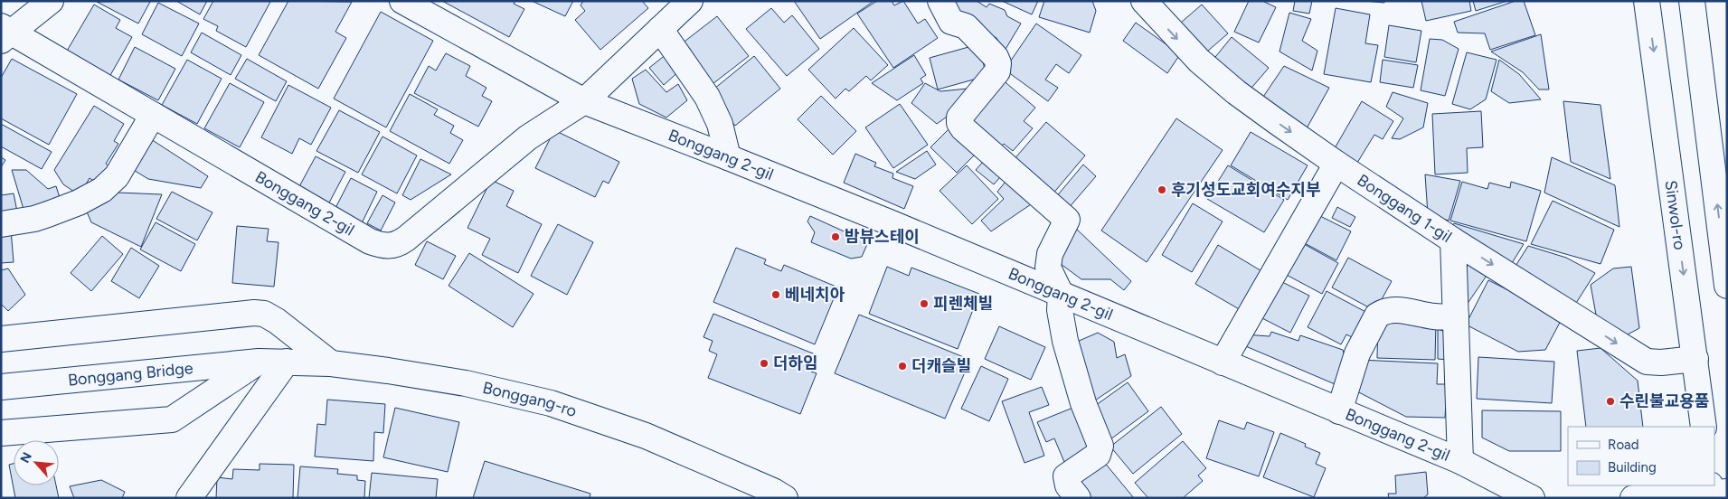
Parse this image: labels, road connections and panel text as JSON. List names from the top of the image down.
{
  "streets": {
    "street": [
      "Bonggang 2-gil",
      "Bonggang 1-gil",
      "Sinwol-ro",
      "Bonggang Bridge",
      "Bonggang-ro"
    ]
  },
  "crossings": [
    ["Bonggang 1-gil", "Sinwol-ro"],
    ["Bonggang Bridge", "Bonggang-ro"]
  ],
  "one_way": ["Bonggang 1-gil"],
  "places": [
    "후기성도교회여수지부",
    "밤뷰스테이",
    "베네치아",
    "피렌체빌",
    "더하임",
    "더캐슬빌",
    "수린불교용품"
  ],
  "legend": ["Road", "Building"],
  "north": "top left"
}
